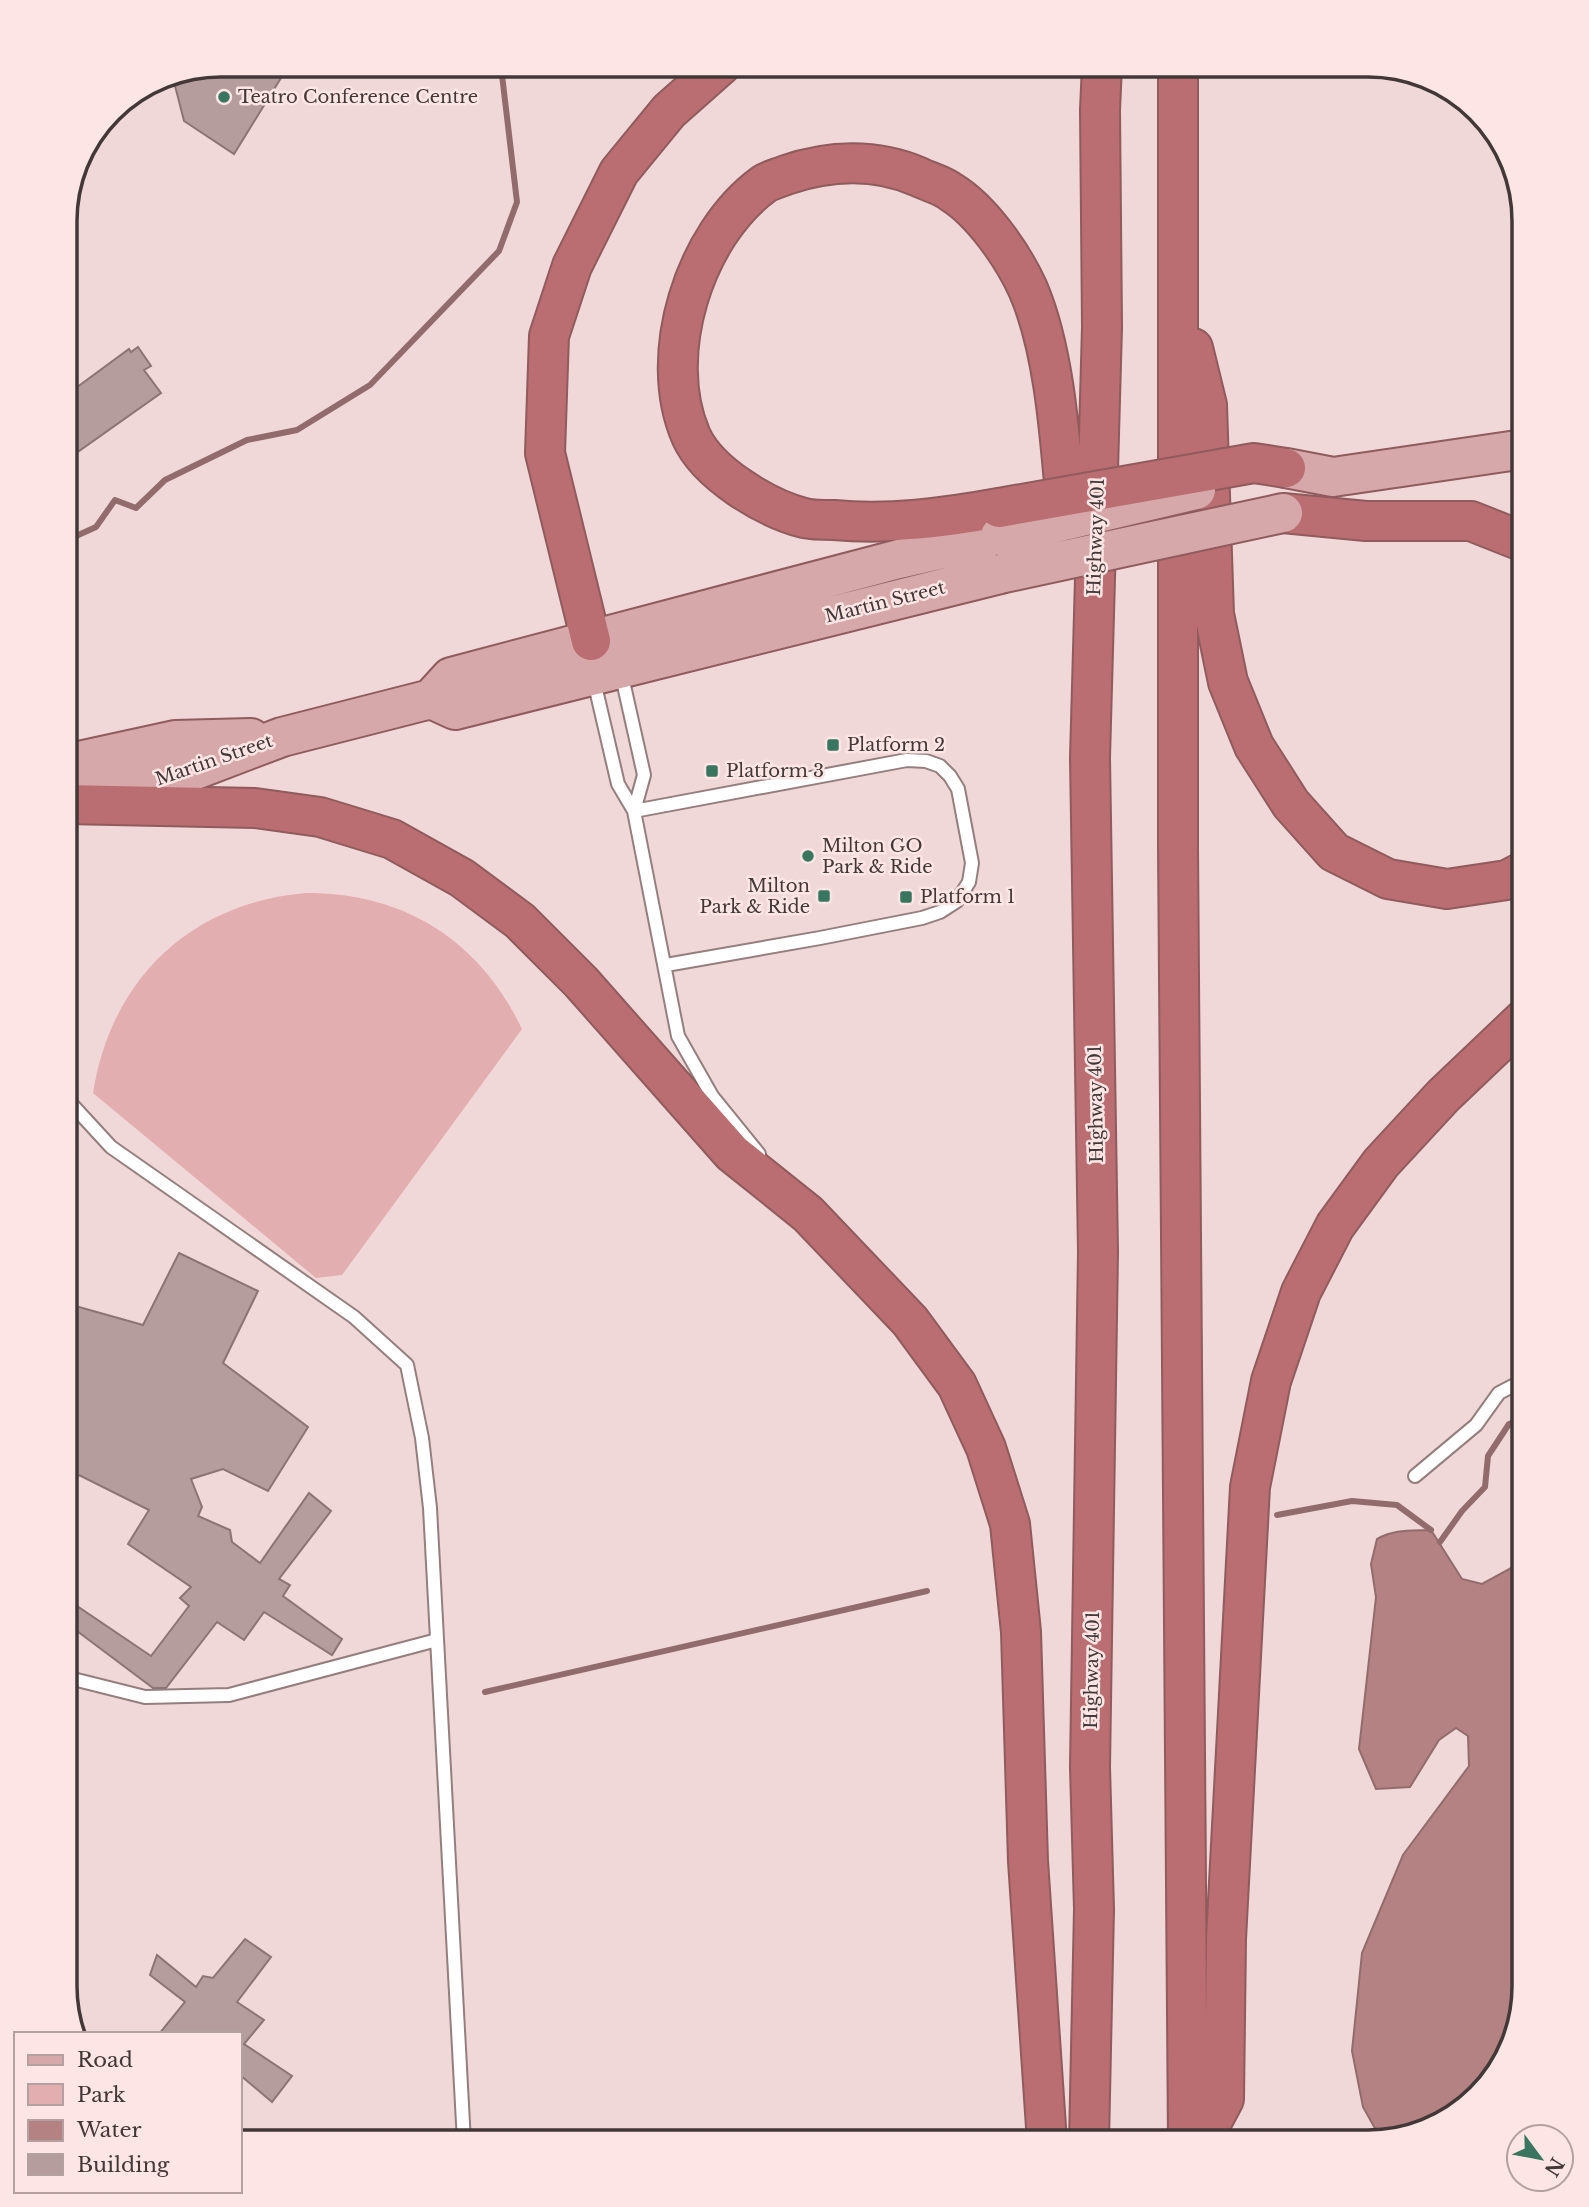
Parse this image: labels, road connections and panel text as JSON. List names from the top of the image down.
{
  "streets": {
    "highway": ["Highway 401"],
    "main road": ["Martin Street"]
  },
  "places": {
    "other": ["Teatro Conference Centre", "Milton GO Park & Ride"],
    "transit": [
      "Platform 2",
      "Platform 3",
      "Milton Park & Ride",
      "Platform 1"
    ]
  },
  "legend": [
    "Road",
    "Park",
    "Water",
    "Building"
  ],
  "north": "bottom right"
}
